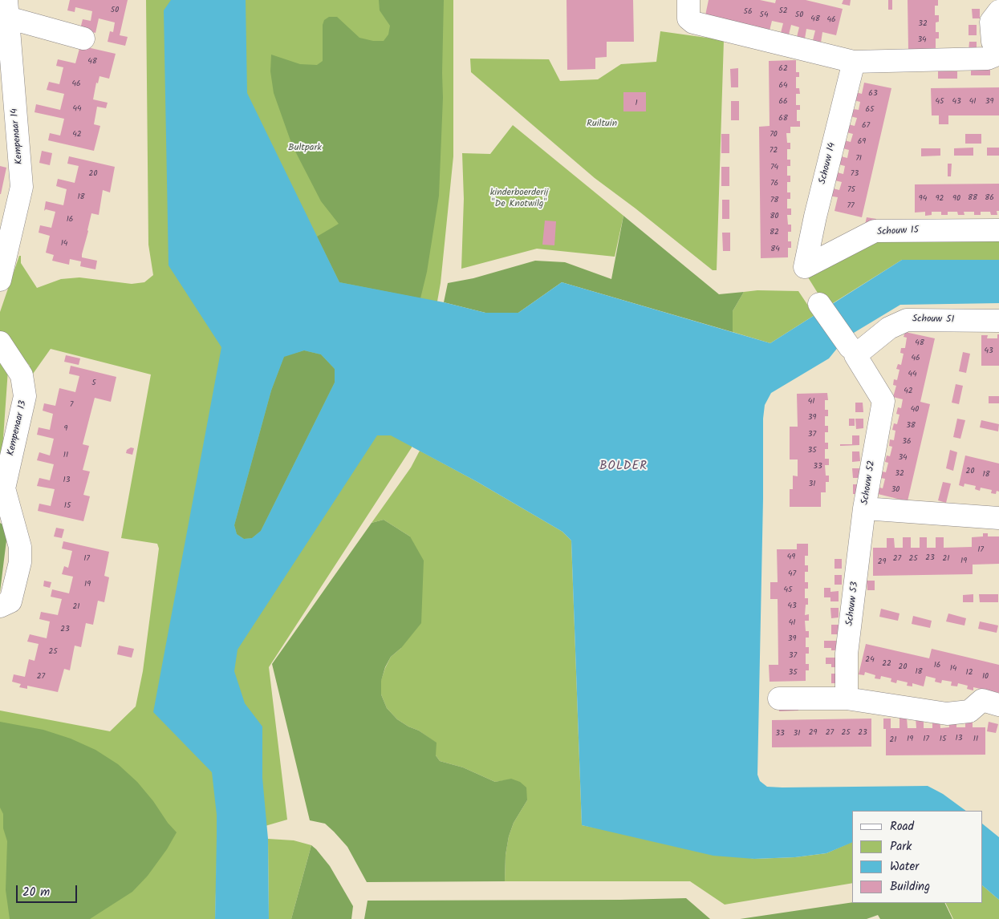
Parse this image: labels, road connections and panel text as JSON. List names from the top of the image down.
{
  "streets": {
    "street": [
      "Kempenaar 14",
      "Schouw 14",
      "Schouw 15",
      "Schouw 51",
      "Kempenaar 13",
      "Schouw 52",
      "Schouw 53"
    ]
  },
  "crossings": [
    ["Schouw 14", "Schouw 15"],
    ["Schouw 51", "Schouw 52"],
    ["Schouw 52", "Schouw 53"]
  ],
  "districts": ["BOLDER"],
  "parks": ["Ruiltuin", "Bultpark", "kinderboerderij \"De Knotwilg\""],
  "house_numbers": [
    "50",
    "52",
    "56",
    "54",
    "50",
    "48",
    "46",
    "32",
    "34",
    "48",
    "62",
    "46",
    "64",
    "63",
    "66",
    "45",
    "43",
    "41",
    "39",
    "1",
    "44",
    "65",
    "68",
    "67",
    "42",
    "70",
    "69",
    "72",
    "71",
    "74",
    "20",
    "73",
    "76",
    "75",
    "18",
    "88",
    "86",
    "94",
    "92",
    "90",
    "78",
    "77",
    "80",
    "16",
    "82",
    "14",
    "84",
    "48",
    "43",
    "46",
    "44",
    "5",
    "42",
    "41",
    "7",
    "40",
    "39",
    "38",
    "9",
    "37",
    "36",
    "35",
    "11",
    "34",
    "33",
    "20",
    "32",
    "18",
    "13",
    "31",
    "30",
    "15",
    "17",
    "49",
    "23",
    "17",
    "27",
    "25",
    "21",
    "19",
    "29",
    "47",
    "19",
    "45",
    "43",
    "21",
    "41",
    "23",
    "39",
    "25",
    "37",
    "24",
    "22",
    "16",
    "20",
    "14",
    "18",
    "35",
    "12",
    "27",
    "10",
    "29",
    "27",
    "25",
    "23",
    "33",
    "31",
    "13",
    "19",
    "17",
    "15",
    "11",
    "21"
  ],
  "legend": [
    "Road",
    "Park",
    "Water",
    "Building"
  ],
  "scale_bar": "20 m"
}
